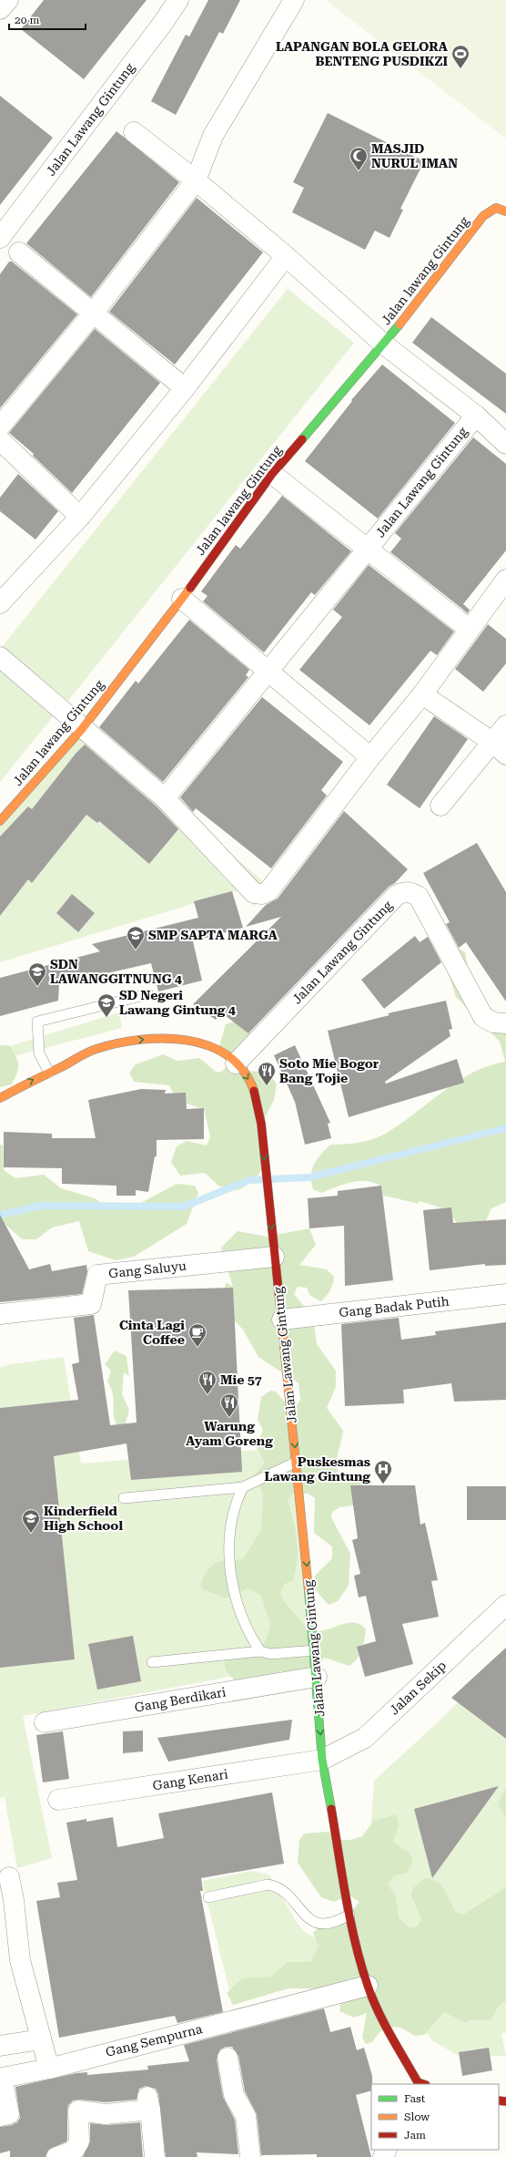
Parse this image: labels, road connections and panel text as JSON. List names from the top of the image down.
{
  "streets": {
    "main road": ["Jalan Lawang Gintung", "Jalan lawang Gintung"],
    "street": [
      "Gang Saluyu",
      "Gang Badak Putih",
      "Jalan Sekip",
      "Gang Berdikari",
      "Gang Kenari",
      "Gang Sempurna"
    ]
  },
  "crossings": [
    ["Jalan Lawang Gintung", "Jalan lawang Gintung"],
    ["Jalan Lawang Gintung", "Gang Saluyu"],
    ["Jalan Lawang Gintung", "Gang Badak Putih"],
    ["Jalan Lawang Gintung", "Jalan Sekip"],
    ["Jalan Lawang Gintung", "Gang Berdikari"],
    ["Jalan Lawang Gintung", "Gang Kenari"],
    ["Jalan Lawang Gintung", "Gang Sempurna"],
    ["Jalan Sekip", "Gang Kenari"]
  ],
  "places": {
    "sports": ["LAPANGAN BOLA GELORA BENTENG PUSDIKZI"],
    "mosque": ["MASJID NURUL IMAN"],
    "school or university": [
      "SMP SAPTA MARGA",
      "SDN LAWANGGITNUNG 4",
      "SD Negeri Lawang Gintung 4",
      "Kinderfield High School"
    ],
    "restaurant": ["Soto Mie Bogor Bang Tojie", "Mie 57", "Warung Ayam Goreng"],
    "cafe": ["Cinta Lagi Coffee"],
    "hospital": ["Puskesmas Lawang Gintung"]
  },
  "legend": ["Fast", "Slow", "Jam"],
  "scale_bar": "20 m"
}
